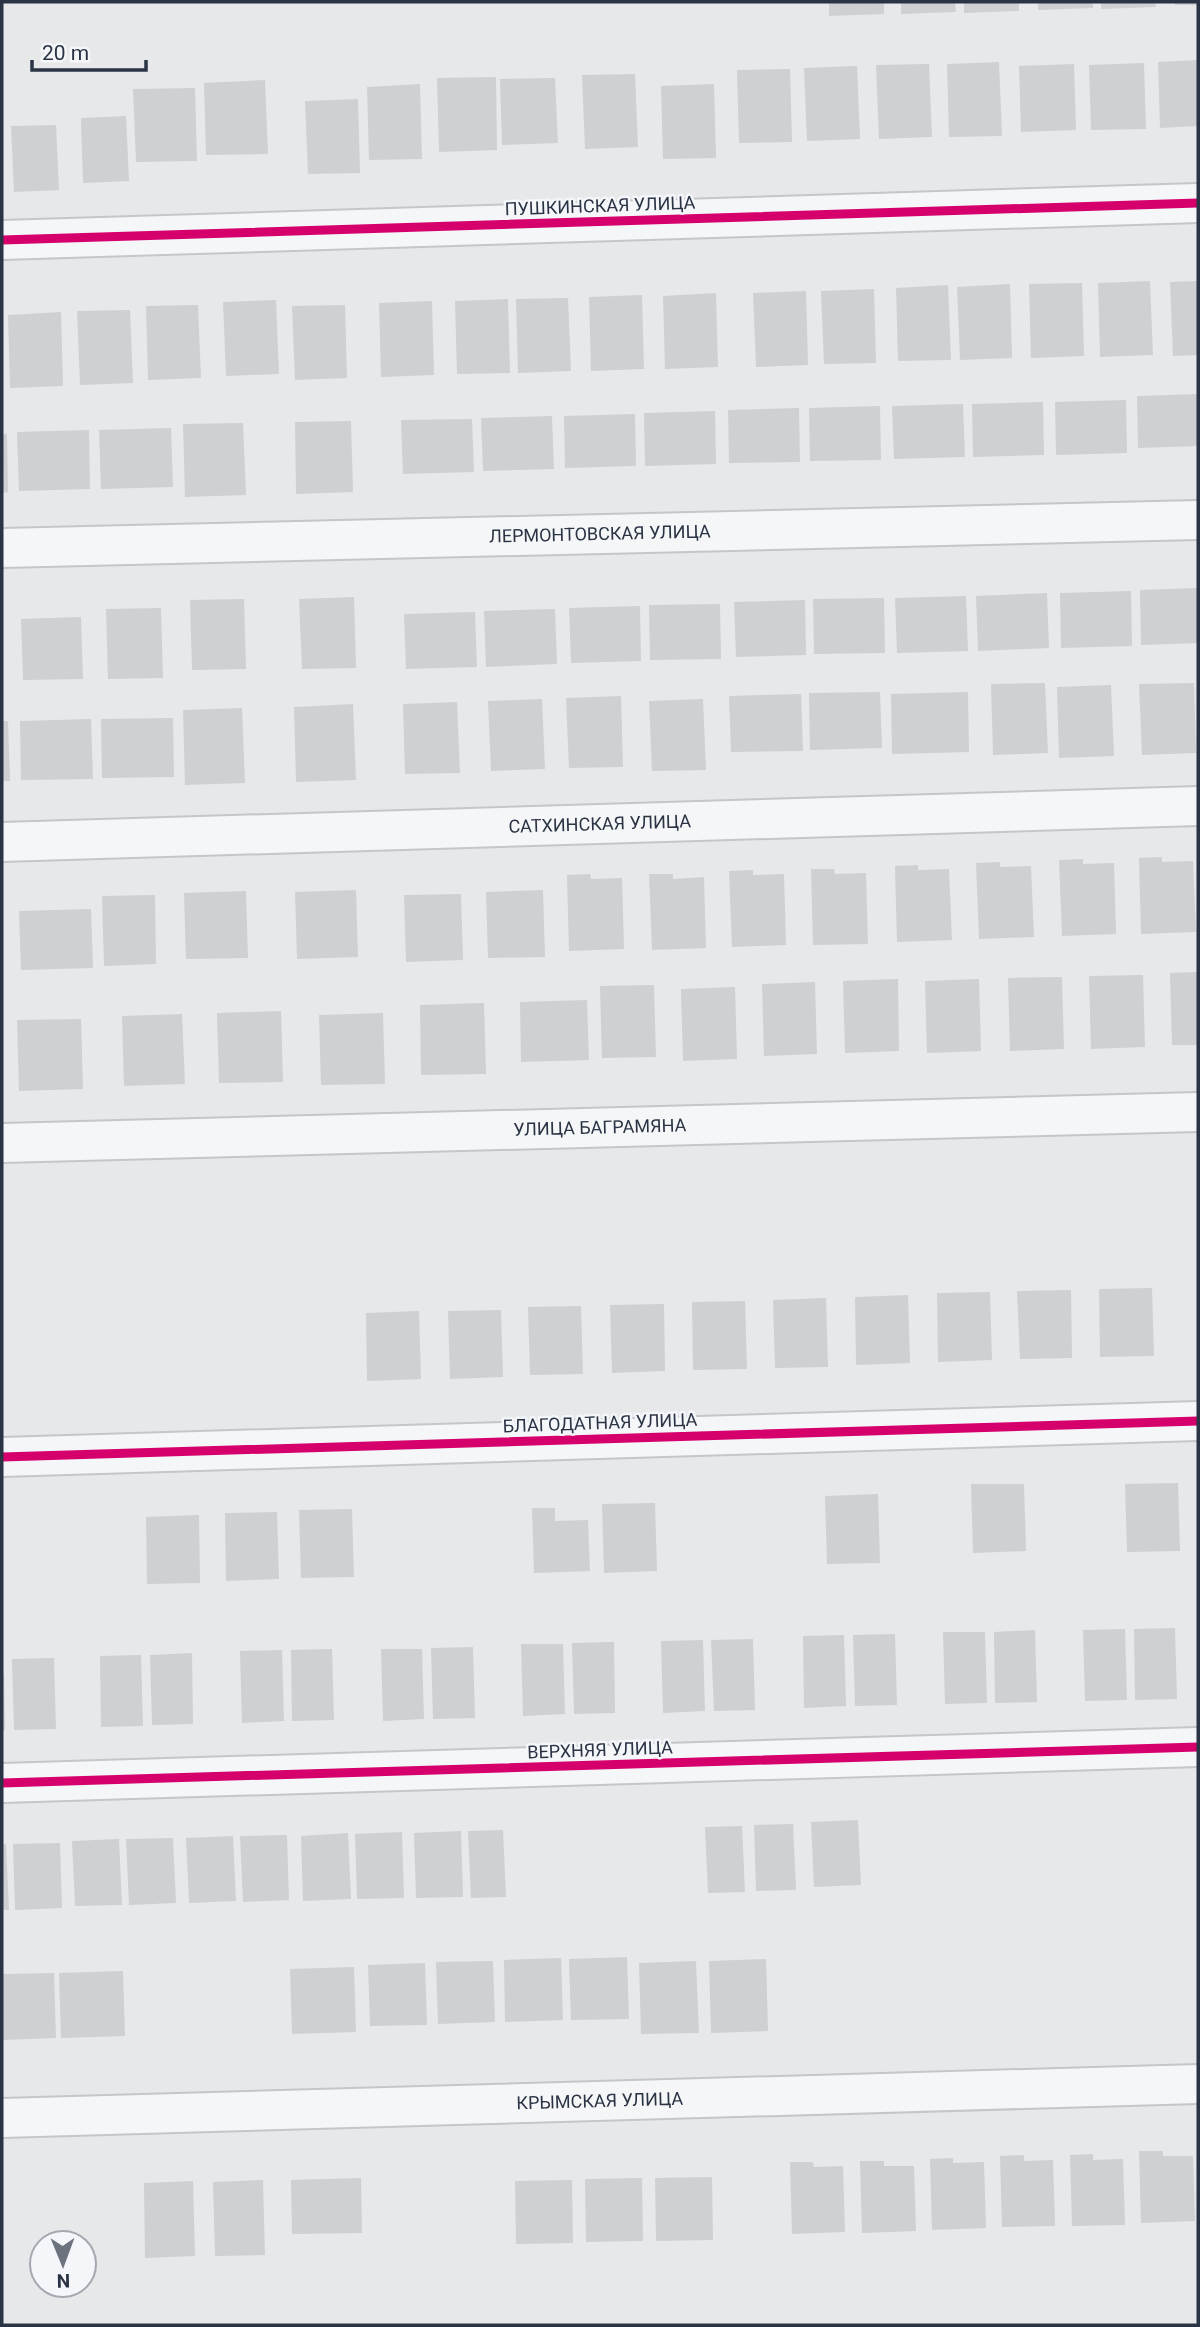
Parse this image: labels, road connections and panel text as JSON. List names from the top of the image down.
{
  "streets": {
    "street": [
      "ПУШКИНСКАЯ УЛИЦА",
      "ЛЕРМОНТОВСКАЯ УЛИЦА",
      "САТХИНСКАЯ УЛИЦА",
      "УЛИЦА БАГРАМЯНА",
      "БЛАГОДАТНАЯ УЛИЦА",
      "ВЕРХНЯЯ УЛИЦА",
      "КРЫМСКАЯ УЛИЦА"
    ]
  },
  "scale_bar": "20 m",
  "north": "bottom"
}
